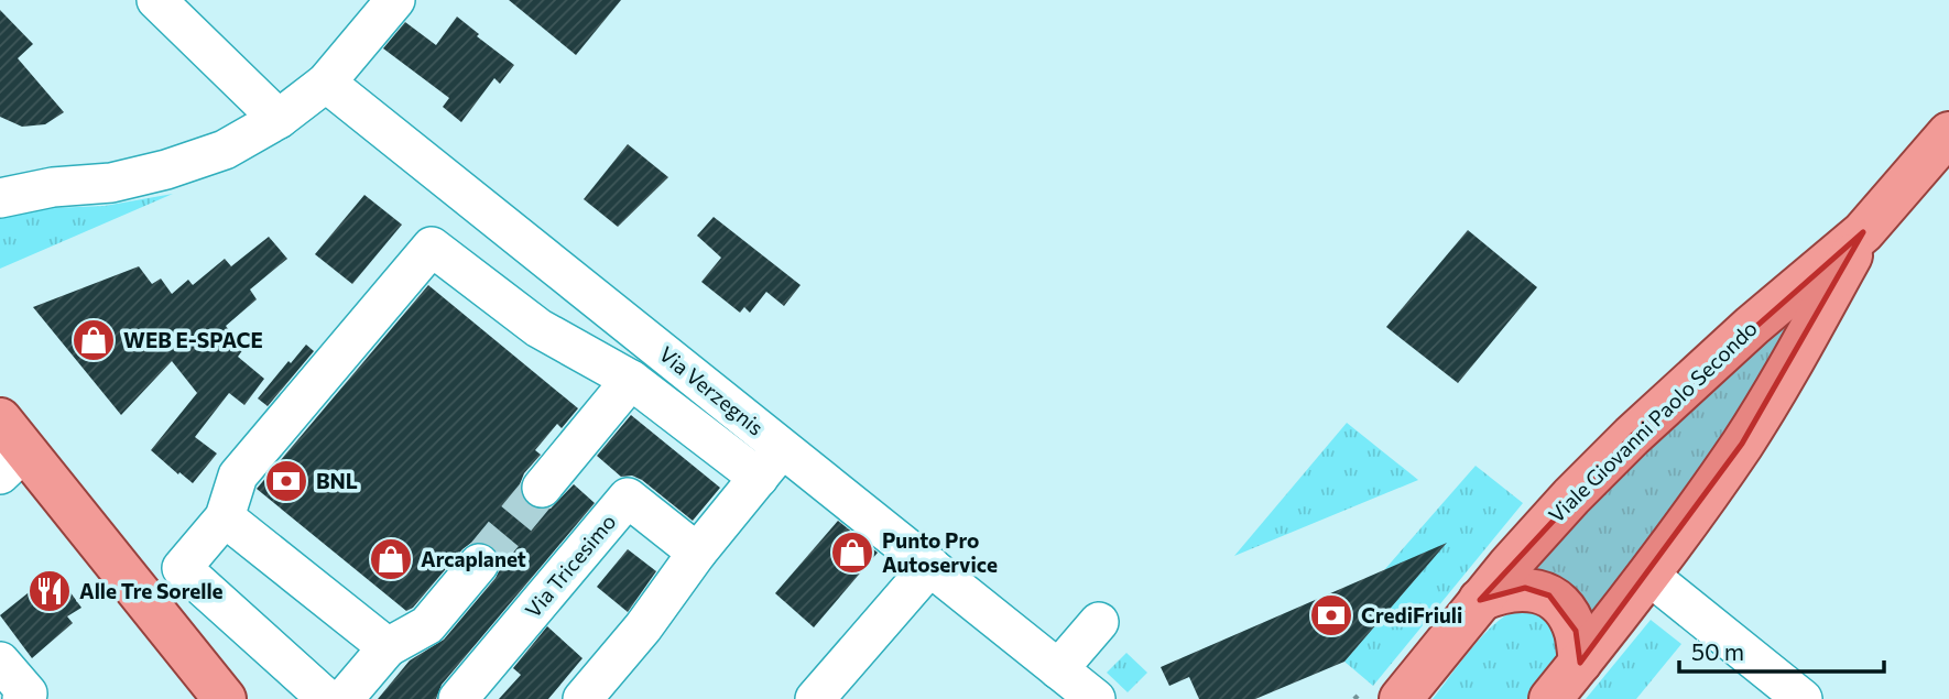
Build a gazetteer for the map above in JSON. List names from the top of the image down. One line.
{"streets":{"main road":["Viale Giovanni Paolo Secondo"],"street":["Via Verzegnis","Via Tricesimo"]},"places":{"shop":["WEB E-SPACE","Punto Pro Autoservice","Arcaplanet"],"bank":["BNL","CrediFriuli"],"restaurant":["Alle Tre Sorelle"]},"scale_bar":"50 m"}
